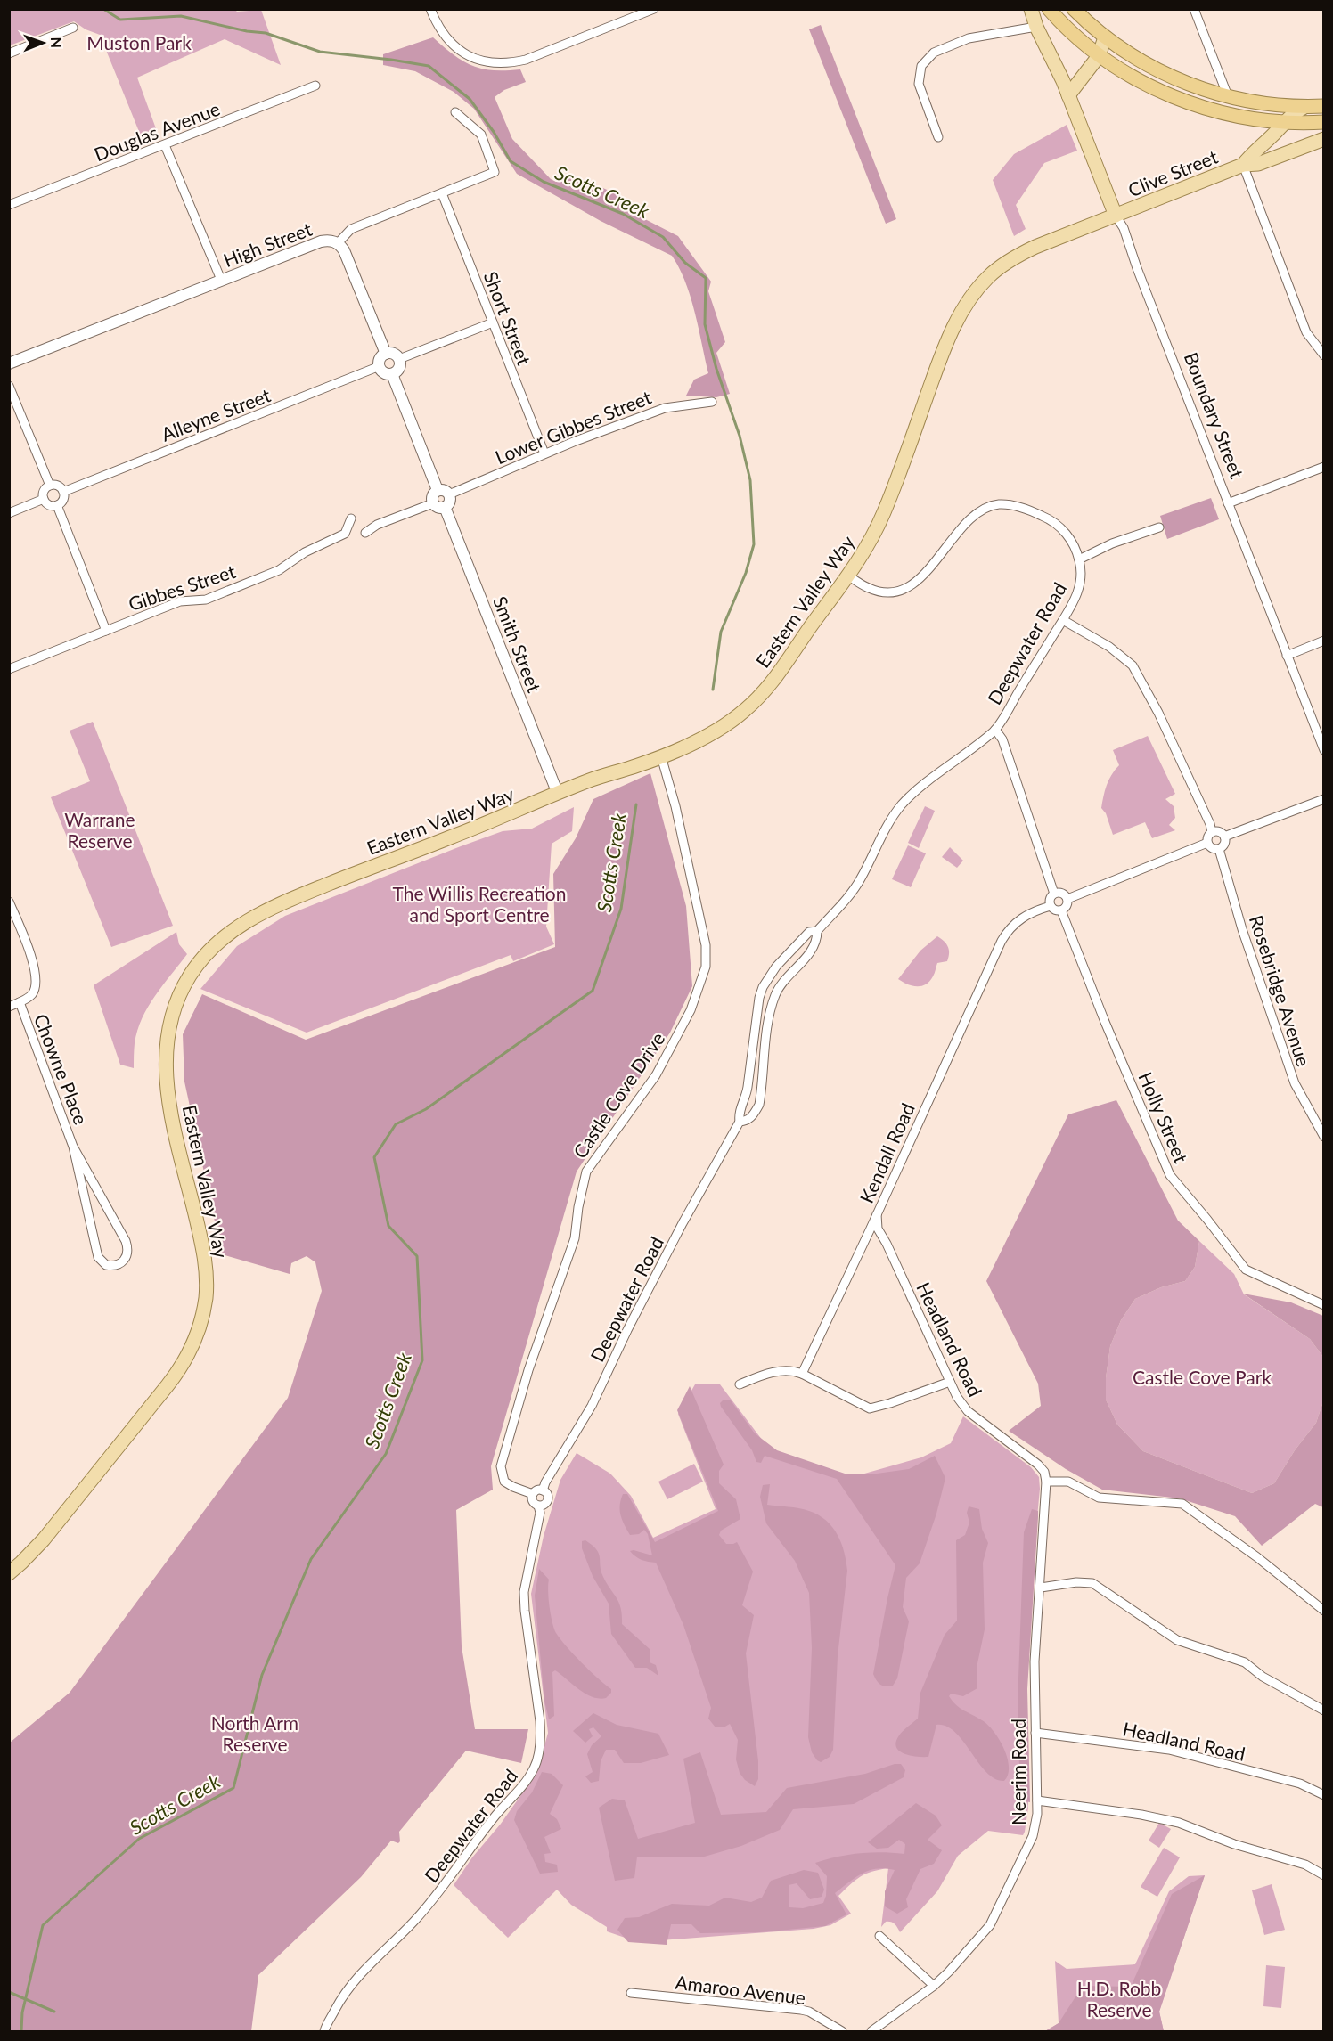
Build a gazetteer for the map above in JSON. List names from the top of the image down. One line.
{"streets":{"main road":["Clive Street","Boundary Street","Eastern Valley Way"],"street":["Douglas Avenue","High Street","Short Street","Alleyne Street","Lower Gibbes Street","Gibbes Street","Deepwater Road","Smith Street","Rosebridge Avenue","Chowne Place","Castle Cove Drive","Holly Street","Kendall Road","Headland Road","Neerim Road","Amaroo Avenue"]},"crossings":[["Clive Street","Boundary Street"],["Clive Street","Eastern Valley Way"],["High Street","Short Street"],["Short Street","Lower Gibbes Street"],["Boundary Street","Eastern Valley Way"],["Lower Gibbes Street","Smith Street"],["Eastern Valley Way","Deepwater Road"],["Eastern Valley Way","Smith Street"],["Eastern Valley Way","Castle Cove Drive"],["Deepwater Road","Castle Cove Drive"],["Holly Street","Kendall Road"],["Kendall Road","Headland Road"],["Headland Road","Neerim Road"]],"water":["Scotts Creek"],"parks":["Muston Park","Warrane Reserve","The Willis Recreation and Sport Centre","Castle Cove Park","North Arm Reserve","H.D. Robb Reserve"],"north":"right"}
